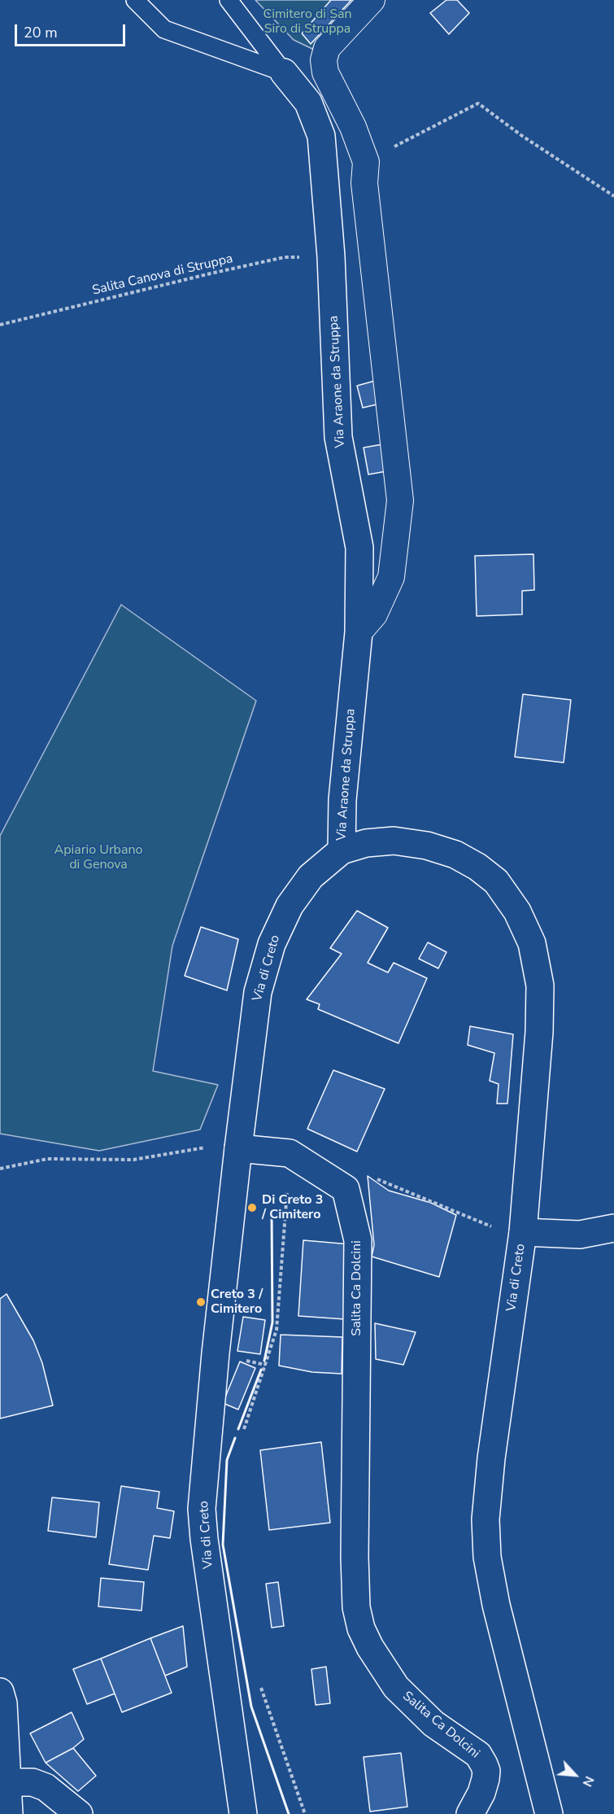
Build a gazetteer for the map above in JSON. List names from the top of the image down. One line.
{"streets":{"main road":["Via Araone da Struppa","Via di Creto","Salita Ca Dolcini"],"path":["Salita Canova di Struppa"]},"crossings":[["Salita Canova di Struppa","Via Araone da Struppa"],["Via Araone da Struppa","Via di Creto"]],"parks":["Cimitero di San Siro di Struppa","Apiario Urbano di Genova"],"places":["Di Creto 3 / Cimitero","Creto 3 / Cimitero"],"scale_bar":"20 m","north":"bottom right"}
